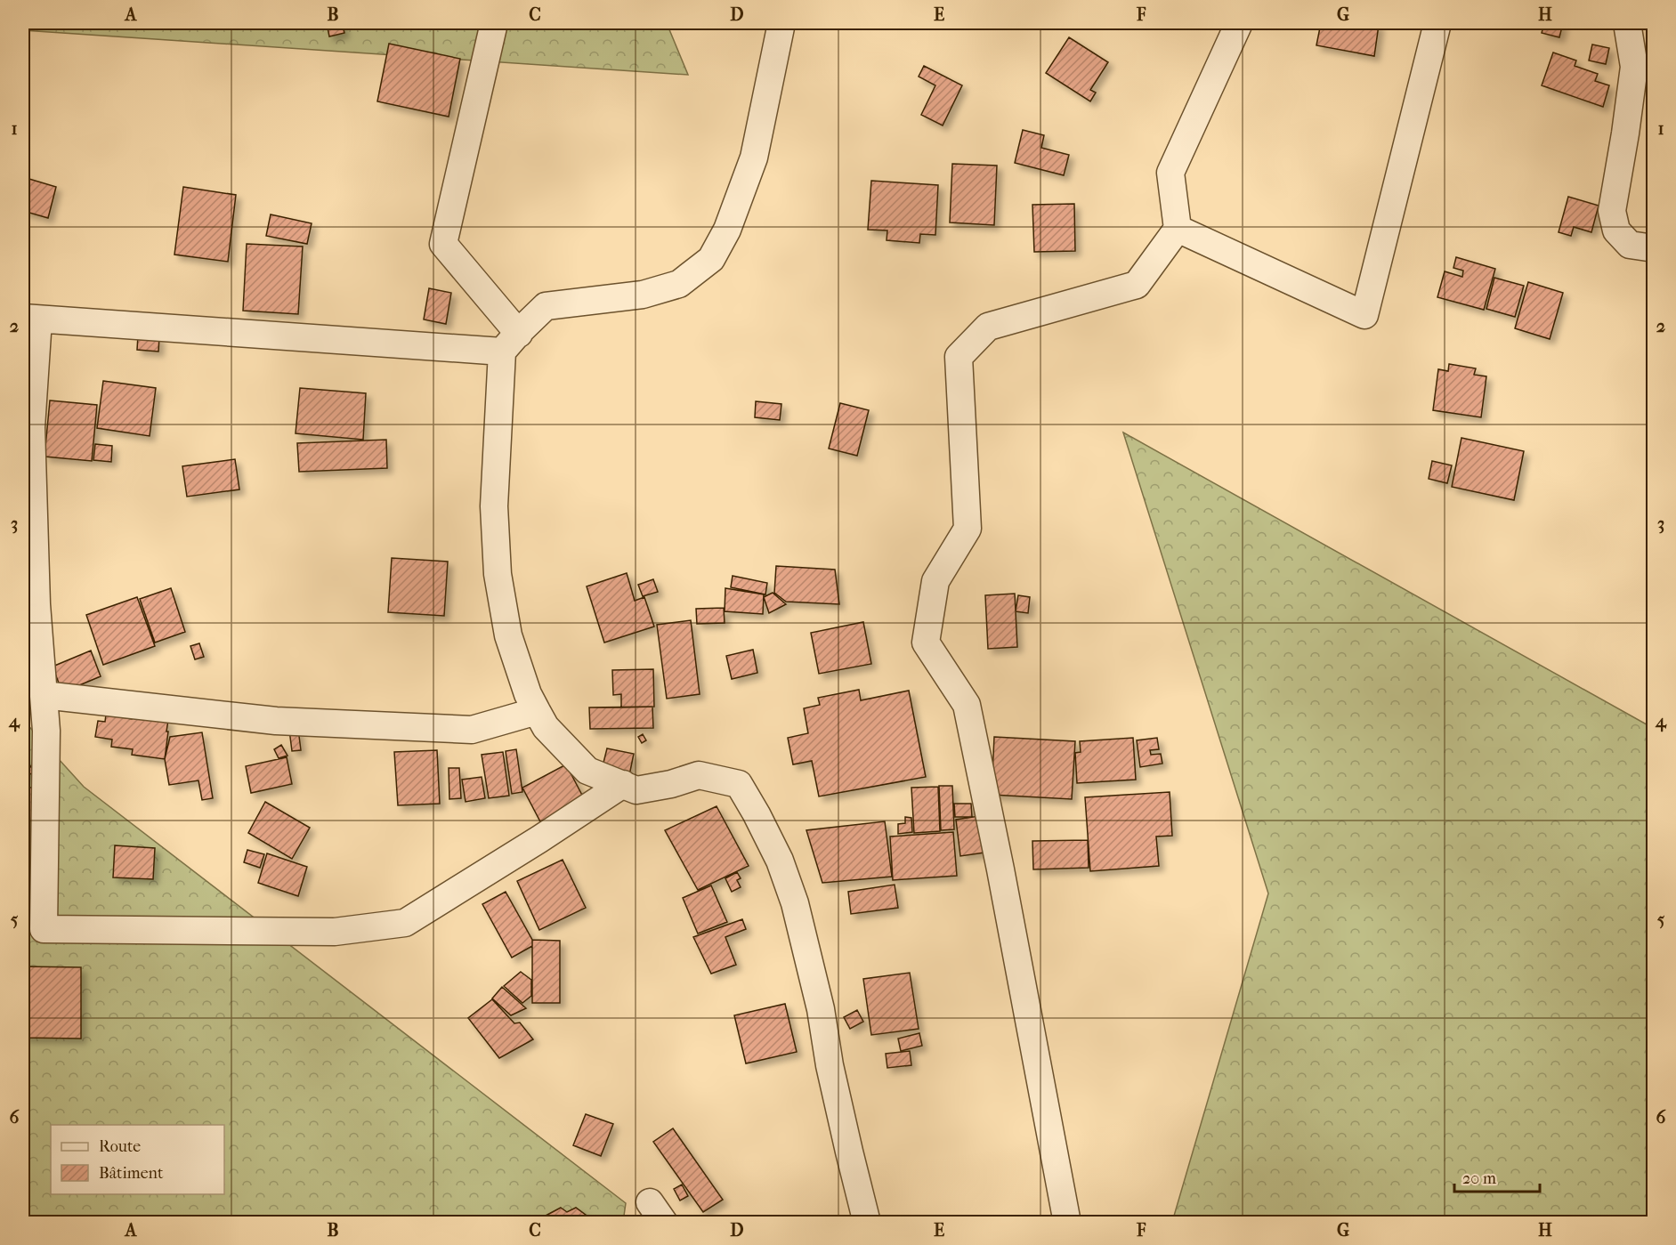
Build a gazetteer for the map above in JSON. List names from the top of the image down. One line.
{"legend":["Route","Bâtiment"],"scale_bar":"20 m","grid":{"columns":["A","B","C","D","E","F","G","H"],"rows":["1","2","3","4","5","6"]}}
